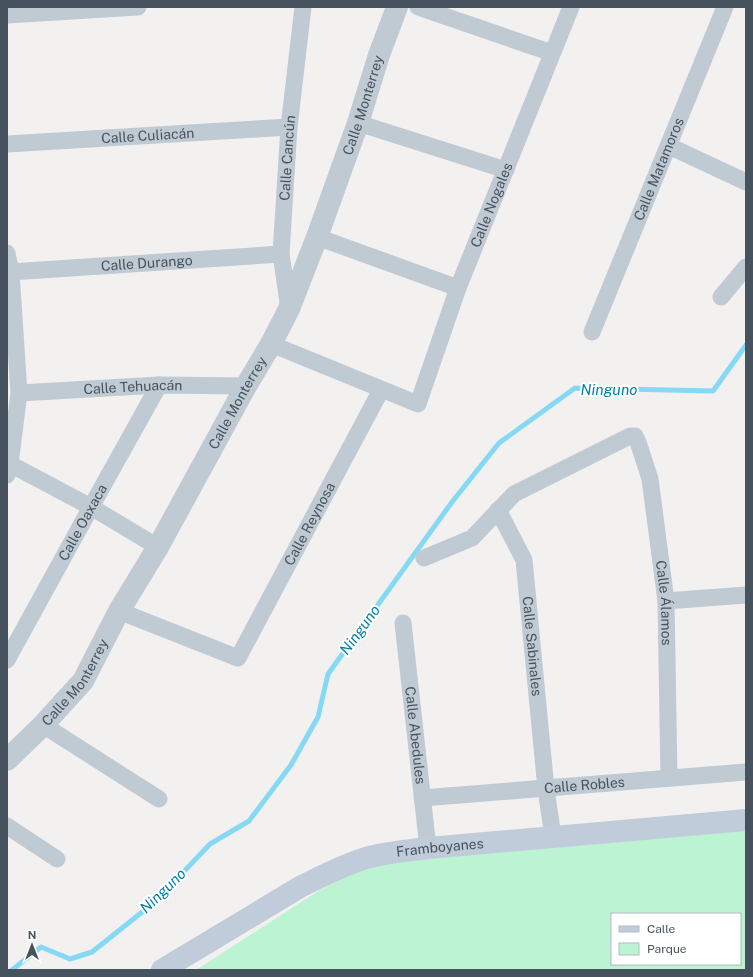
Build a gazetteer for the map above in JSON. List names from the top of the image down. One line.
{"streets":{"main road":["Framboyanes"],"street":["Calle Monterrey","Calle Culiacán","Calle Cancún","Calle Matamoros","Calle Nogales","Calle Durango","Calle Tehuacán","Calle Oaxaca","Calle Reynosa","Calle Álamos","Calle Sabinales","Calle Abedules","Calle Robles"]},"crossings":[["Calle Monterrey","Calle Cancún"],["Calle Monterrey","Calle Tehuacán"],["Calle Monterrey","Calle Reynosa"],["Calle Culiacán","Calle Cancún"],["Calle Cancún","Calle Durango"],["Calle Nogales","Calle Reynosa"],["Calle Tehuacán","Calle Oaxaca"],["Calle Álamos","Calle Sabinales"],["Calle Álamos","Calle Robles"],["Calle Sabinales","Calle Robles"],["Calle Sabinales","Framboyanes"],["Calle Abedules","Calle Robles"],["Calle Abedules","Framboyanes"]],"water":["Ninguno"],"legend":["Calle","Parque"],"north":"top"}
